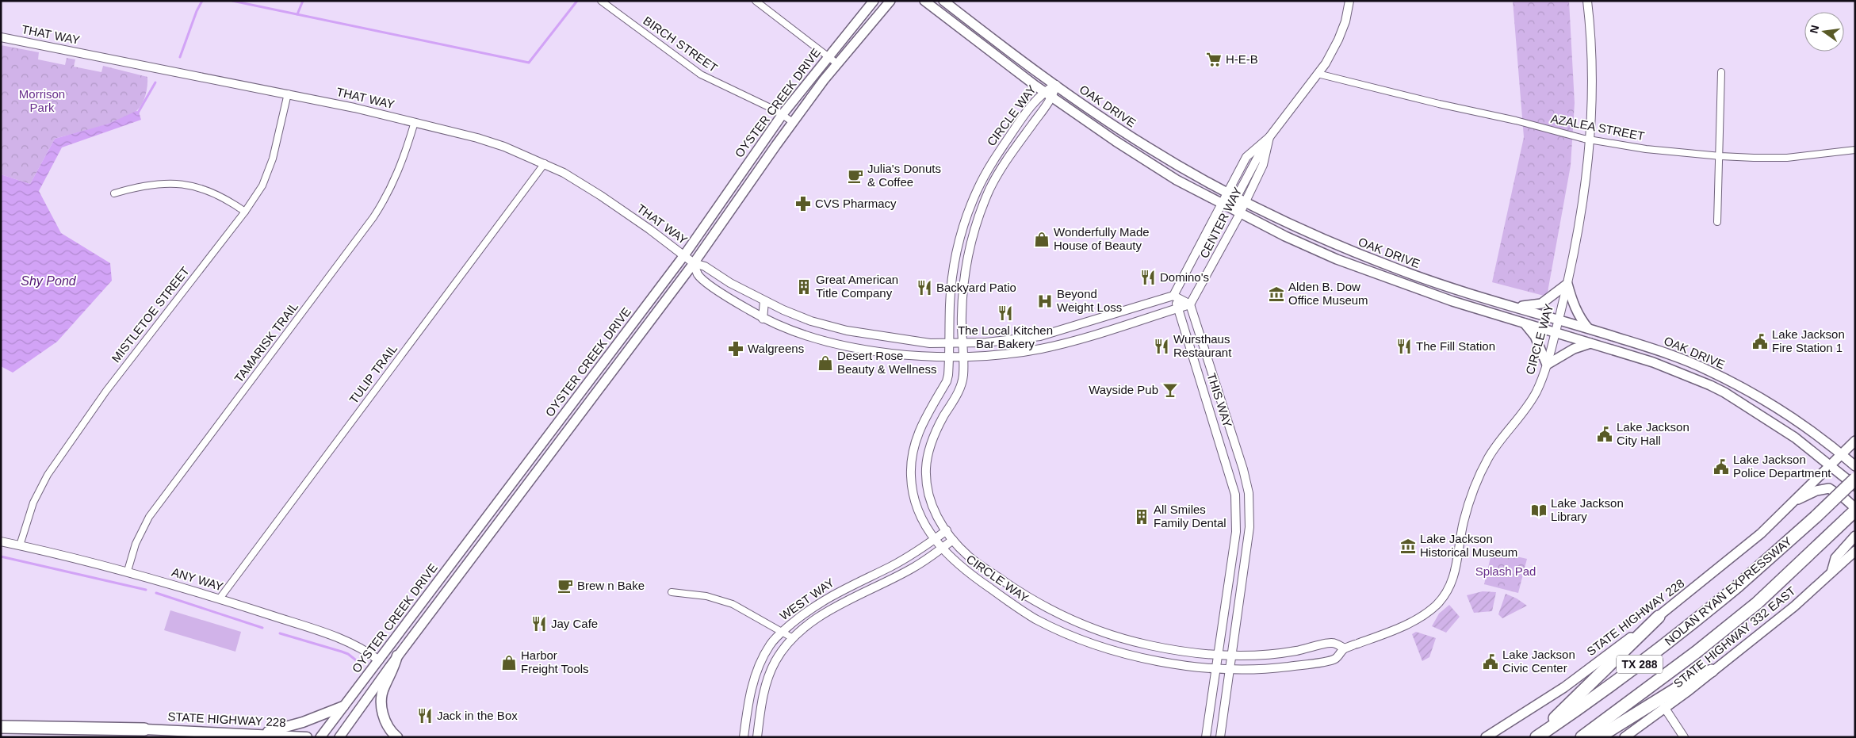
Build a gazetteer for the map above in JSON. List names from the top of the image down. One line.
{"streets":{"highway":["NOLAN RYAN EXPRESSWAY","TX 288"],"main road":["OYSTER CREEK DRIVE","OAK DRIVE","STATE HIGHWAY 228","STATE HIGHWAY 332 EAST"],"street":["THAT WAY","BIRCH STREET","CIRCLE WAY","AZALEA STREET","CENTER WAY","MISTLETOE STREET","TAMARISK TRAIL","TULIP TRAIL","THIS WAY","ANY WAY","WEST WAY"]},"crossings":[["THAT WAY","OYSTER CREEK DRIVE"],["THAT WAY","CIRCLE WAY"],["THAT WAY","CENTER WAY"],["THAT WAY","MISTLETOE STREET"],["THAT WAY","TAMARISK TRAIL"],["THAT WAY","TULIP TRAIL"],["THAT WAY","THIS WAY"],["BIRCH STREET","OYSTER CREEK DRIVE"],["OYSTER CREEK DRIVE","ANY WAY"],["OAK DRIVE","CIRCLE WAY"],["OAK DRIVE","CENTER WAY"],["CIRCLE WAY","AZALEA STREET"],["CIRCLE WAY","THIS WAY"],["CIRCLE WAY","WEST WAY"],["AZALEA STREET","CENTER WAY"],["CENTER WAY","THIS WAY"],["MISTLETOE STREET","ANY WAY"],["TAMARISK TRAIL","ANY WAY"],["TULIP TRAIL","ANY WAY"]],"water":["Shy Pond"],"parks":["Morrison Park","Splash Pad"],"places":{"supermarket":["H-E-B"],"cafe":["Julia's Donuts & Coffee","Brew n Bake"],"pharmacy":["CVS Pharmacy","Walgreens"],"shop":["Wonderfully Made House of Beauty","Desert Rose Beauty & Wellness","Harbor Freight Tools"],"restaurant":["Domino's","Backyard Patio","The Local Kitchen Bar Bakery","Wursthaus Restaurant","The Fill Station","Jay Cafe","Jack in the Box"],"building":["Great American Title Company","All Smiles Family Dental"],"museum":["Alden B. Dow Office Museum","Lake Jackson Historical Museum"],"hospital":["Beyond Weight Loss"],"public building":["Lake Jackson Fire Station 1","Lake Jackson City Hall","Lake Jackson Police Department","Lake Jackson Civic Center"],"bar":["Wayside Pub"],"library":["Lake Jackson Library"]},"north":"left"}
